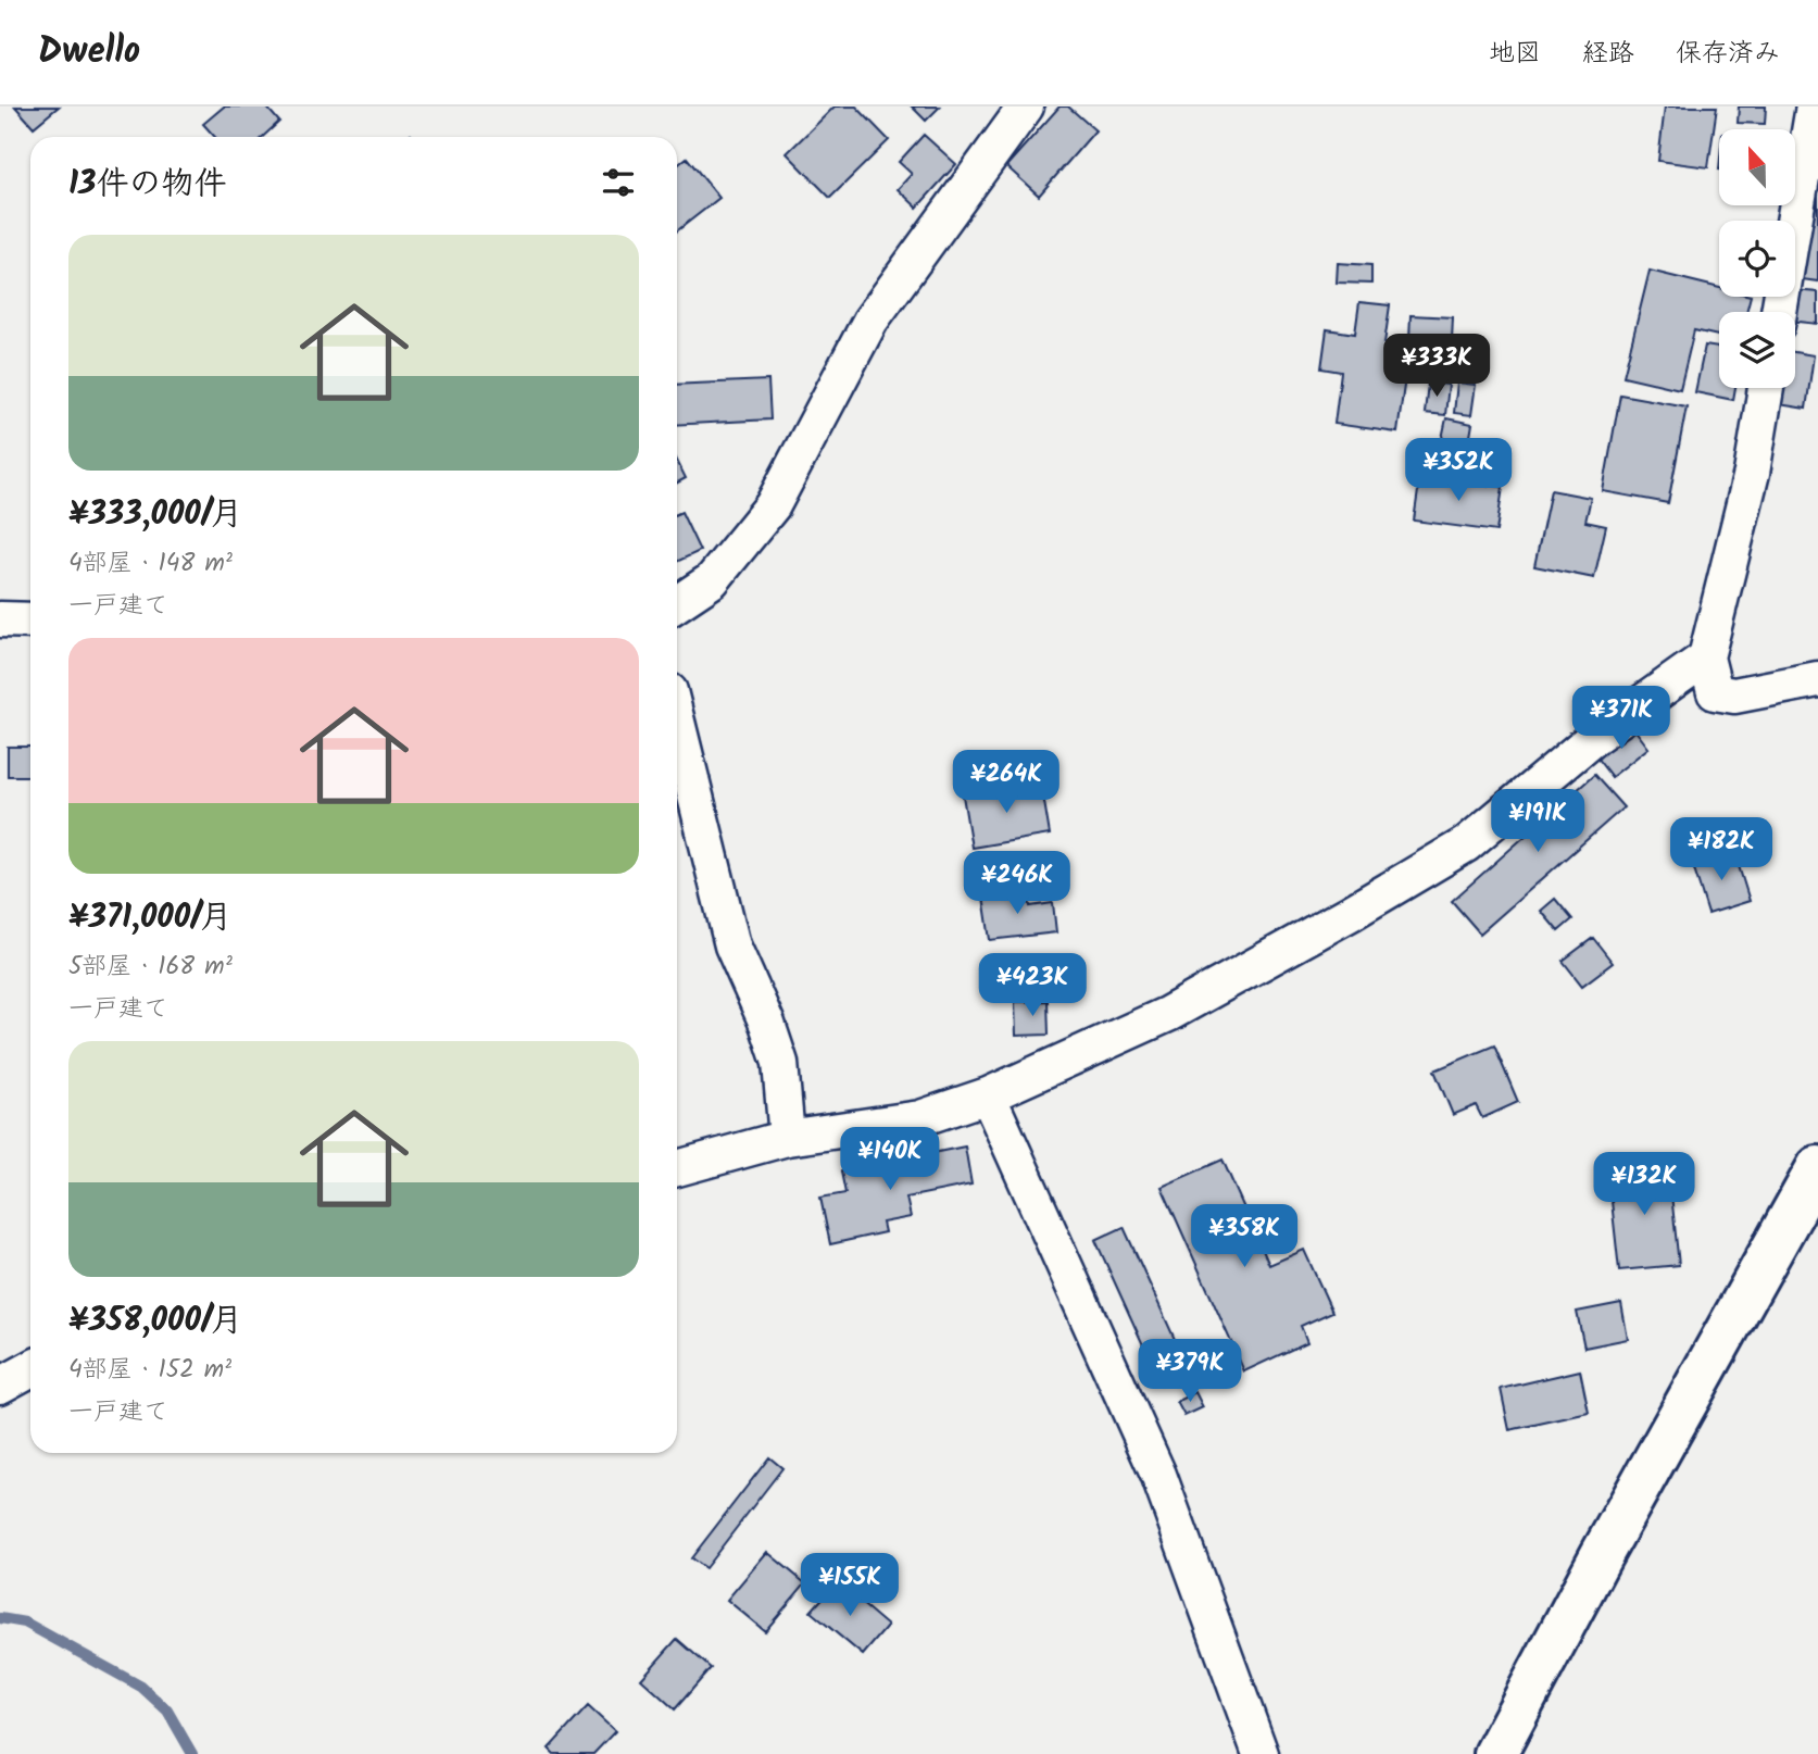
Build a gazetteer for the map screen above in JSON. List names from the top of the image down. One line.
{"north":"top","page":{"header":"Dwello","nav":["地図","経路","保存済み"],"heading":"13件の物件","list":[{"name":"¥333,000/月","note":"4部屋 · 148 m² · 一戸建て"},{"name":"¥371,000/月","note":"5部屋 · 168 m² · 一戸建て"},{"name":"¥358,000/月","note":"4部屋 · 152 m² · 一戸建て"}],"price":["¥333K","¥352K","¥371K","¥264K","¥191K","¥182K","¥246K","¥423K","¥140K","¥132K","¥358K","¥379K","¥155K"]}}
